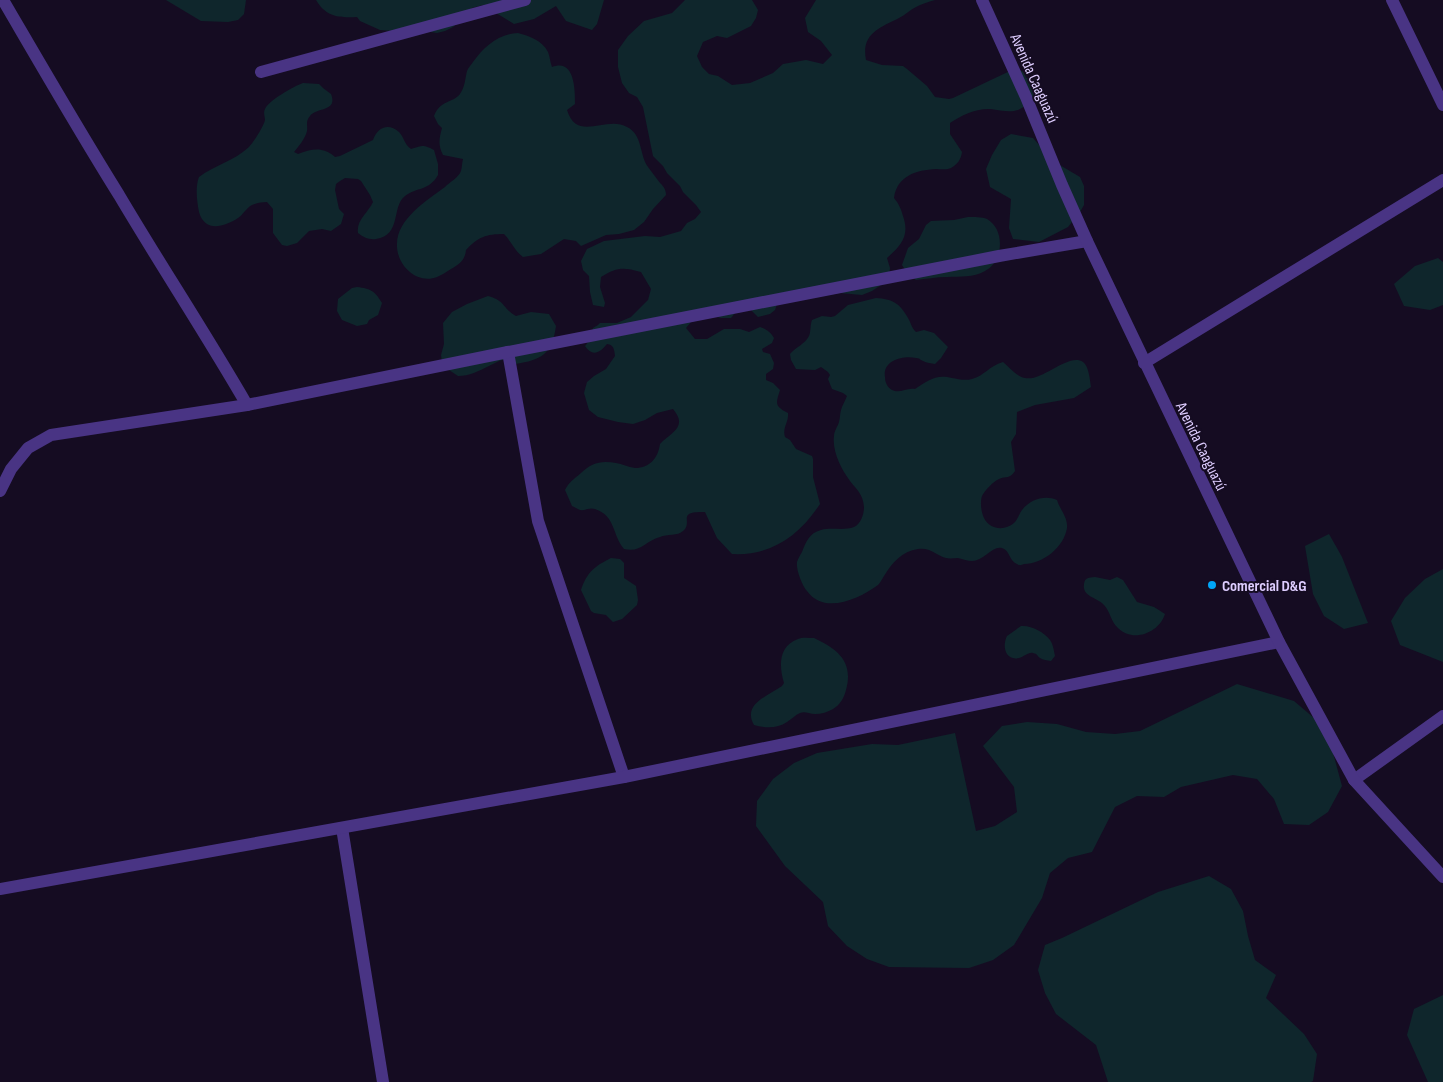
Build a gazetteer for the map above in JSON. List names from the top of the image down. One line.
{"streets":{"street":["Avenida Caaguazú"]},"places":["Comercial D&G"]}
